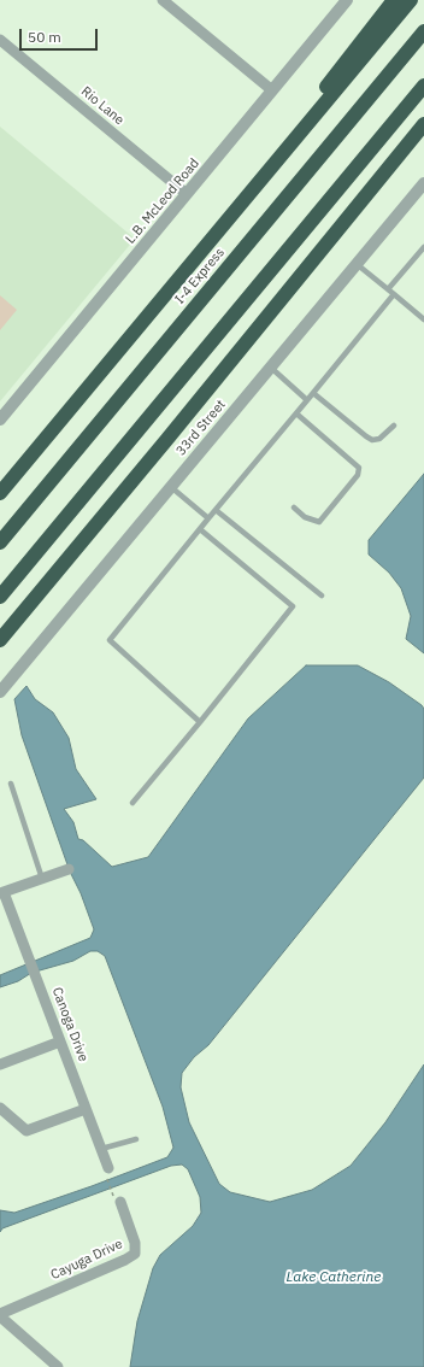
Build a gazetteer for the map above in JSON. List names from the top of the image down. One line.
{"streets":{"highway":["I-4 Express"],"street":["Rio Lane","L.B. McLeod Road","33rd Street","Canoga Drive","Cayuga Drive"]},"crossings":[["Rio Lane","L.B. McLeod Road"]],"water":["Lake Catherine"],"scale_bar":"50 m"}
